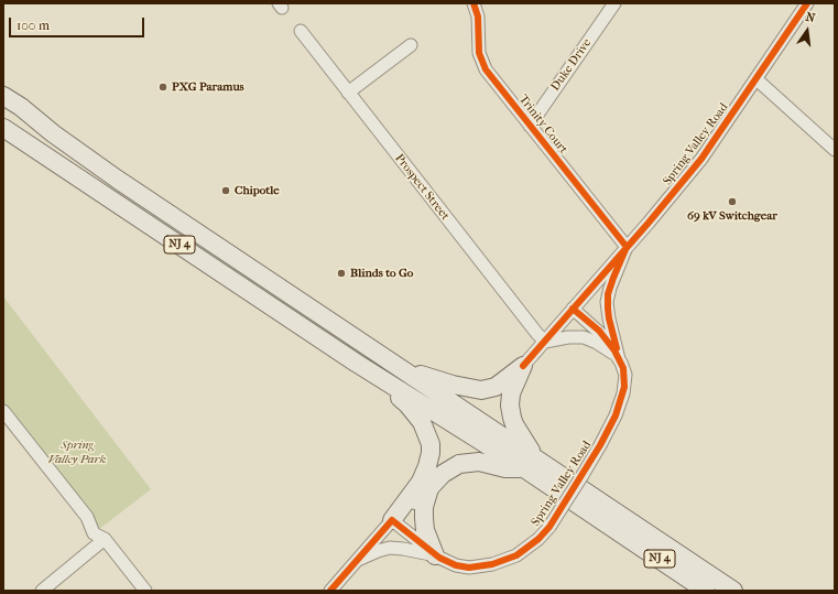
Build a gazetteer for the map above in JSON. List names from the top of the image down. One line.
{"streets":{"highway":["NJ 4"],"street":["Duke Drive","Trinity Court","Spring Valley Road","Prospect Street"]},"crossings":[["Duke Drive","Trinity Court"],["Trinity Court","Spring Valley Road"],["Spring Valley Road","Prospect Street"]],"parks":["Spring Valley Park"],"places":["PXG Paramus","Chipotle","69 kV Switchgear","Blinds to Go"],"scale_bar":"100 m","north":"top"}
